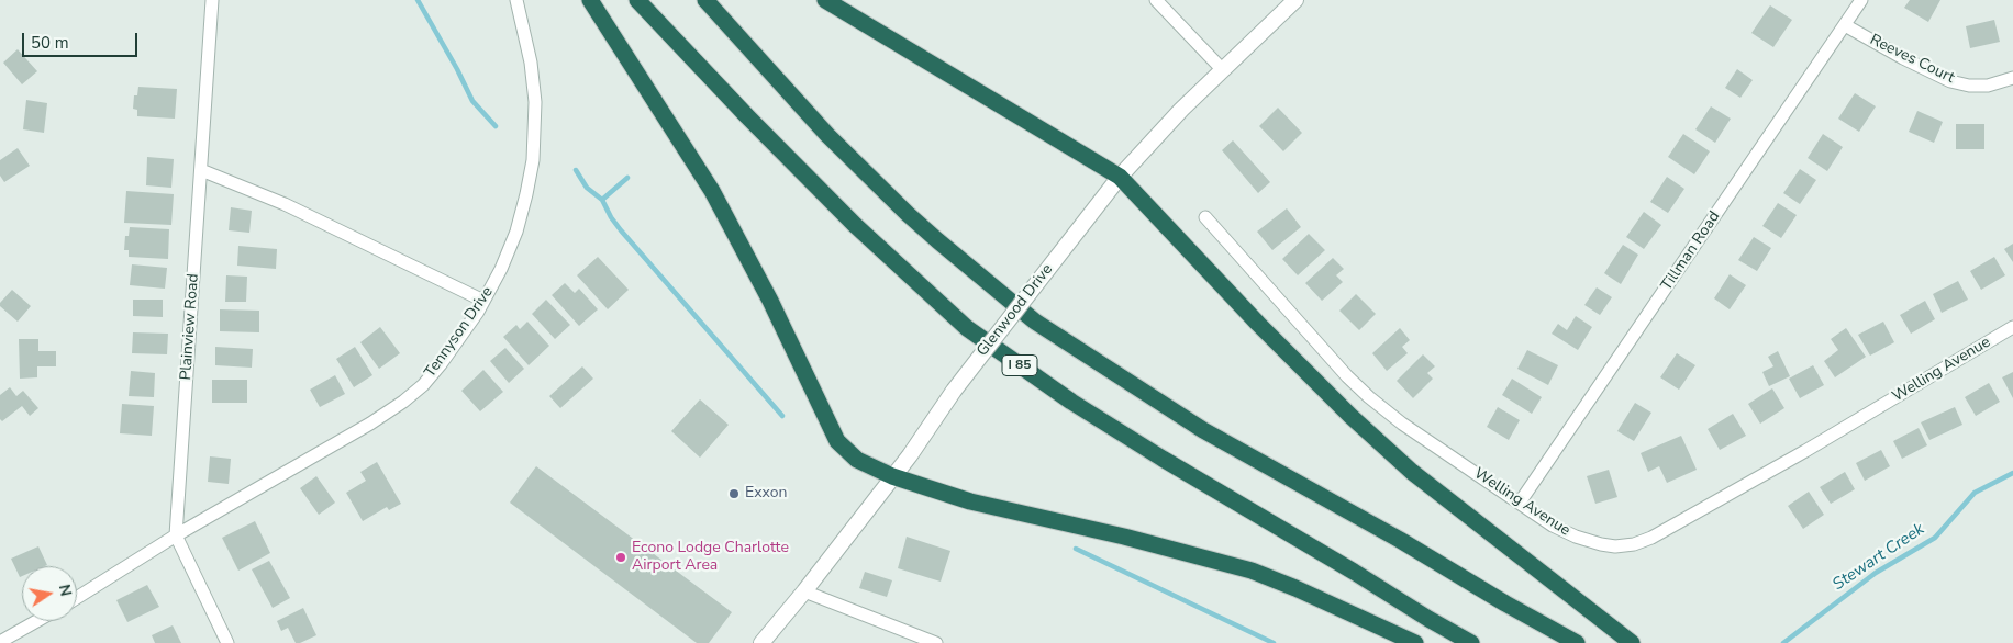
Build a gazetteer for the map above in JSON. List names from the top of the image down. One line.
{"streets":{"highway":["I 85"],"street":["Reeves Court","Tillman Road","Glenwood Drive","Plainview Road","Tennyson Drive","Welling Avenue"]},"crossings":[["Reeves Court","Tillman Road"],["Tillman Road","Welling Avenue"],["Plainview Road","Tennyson Drive"]],"water":["Stewart Creek"],"places":["Exxon","Econo Lodge Charlotte Airport Area"],"scale_bar":"50 m","north":"right"}
